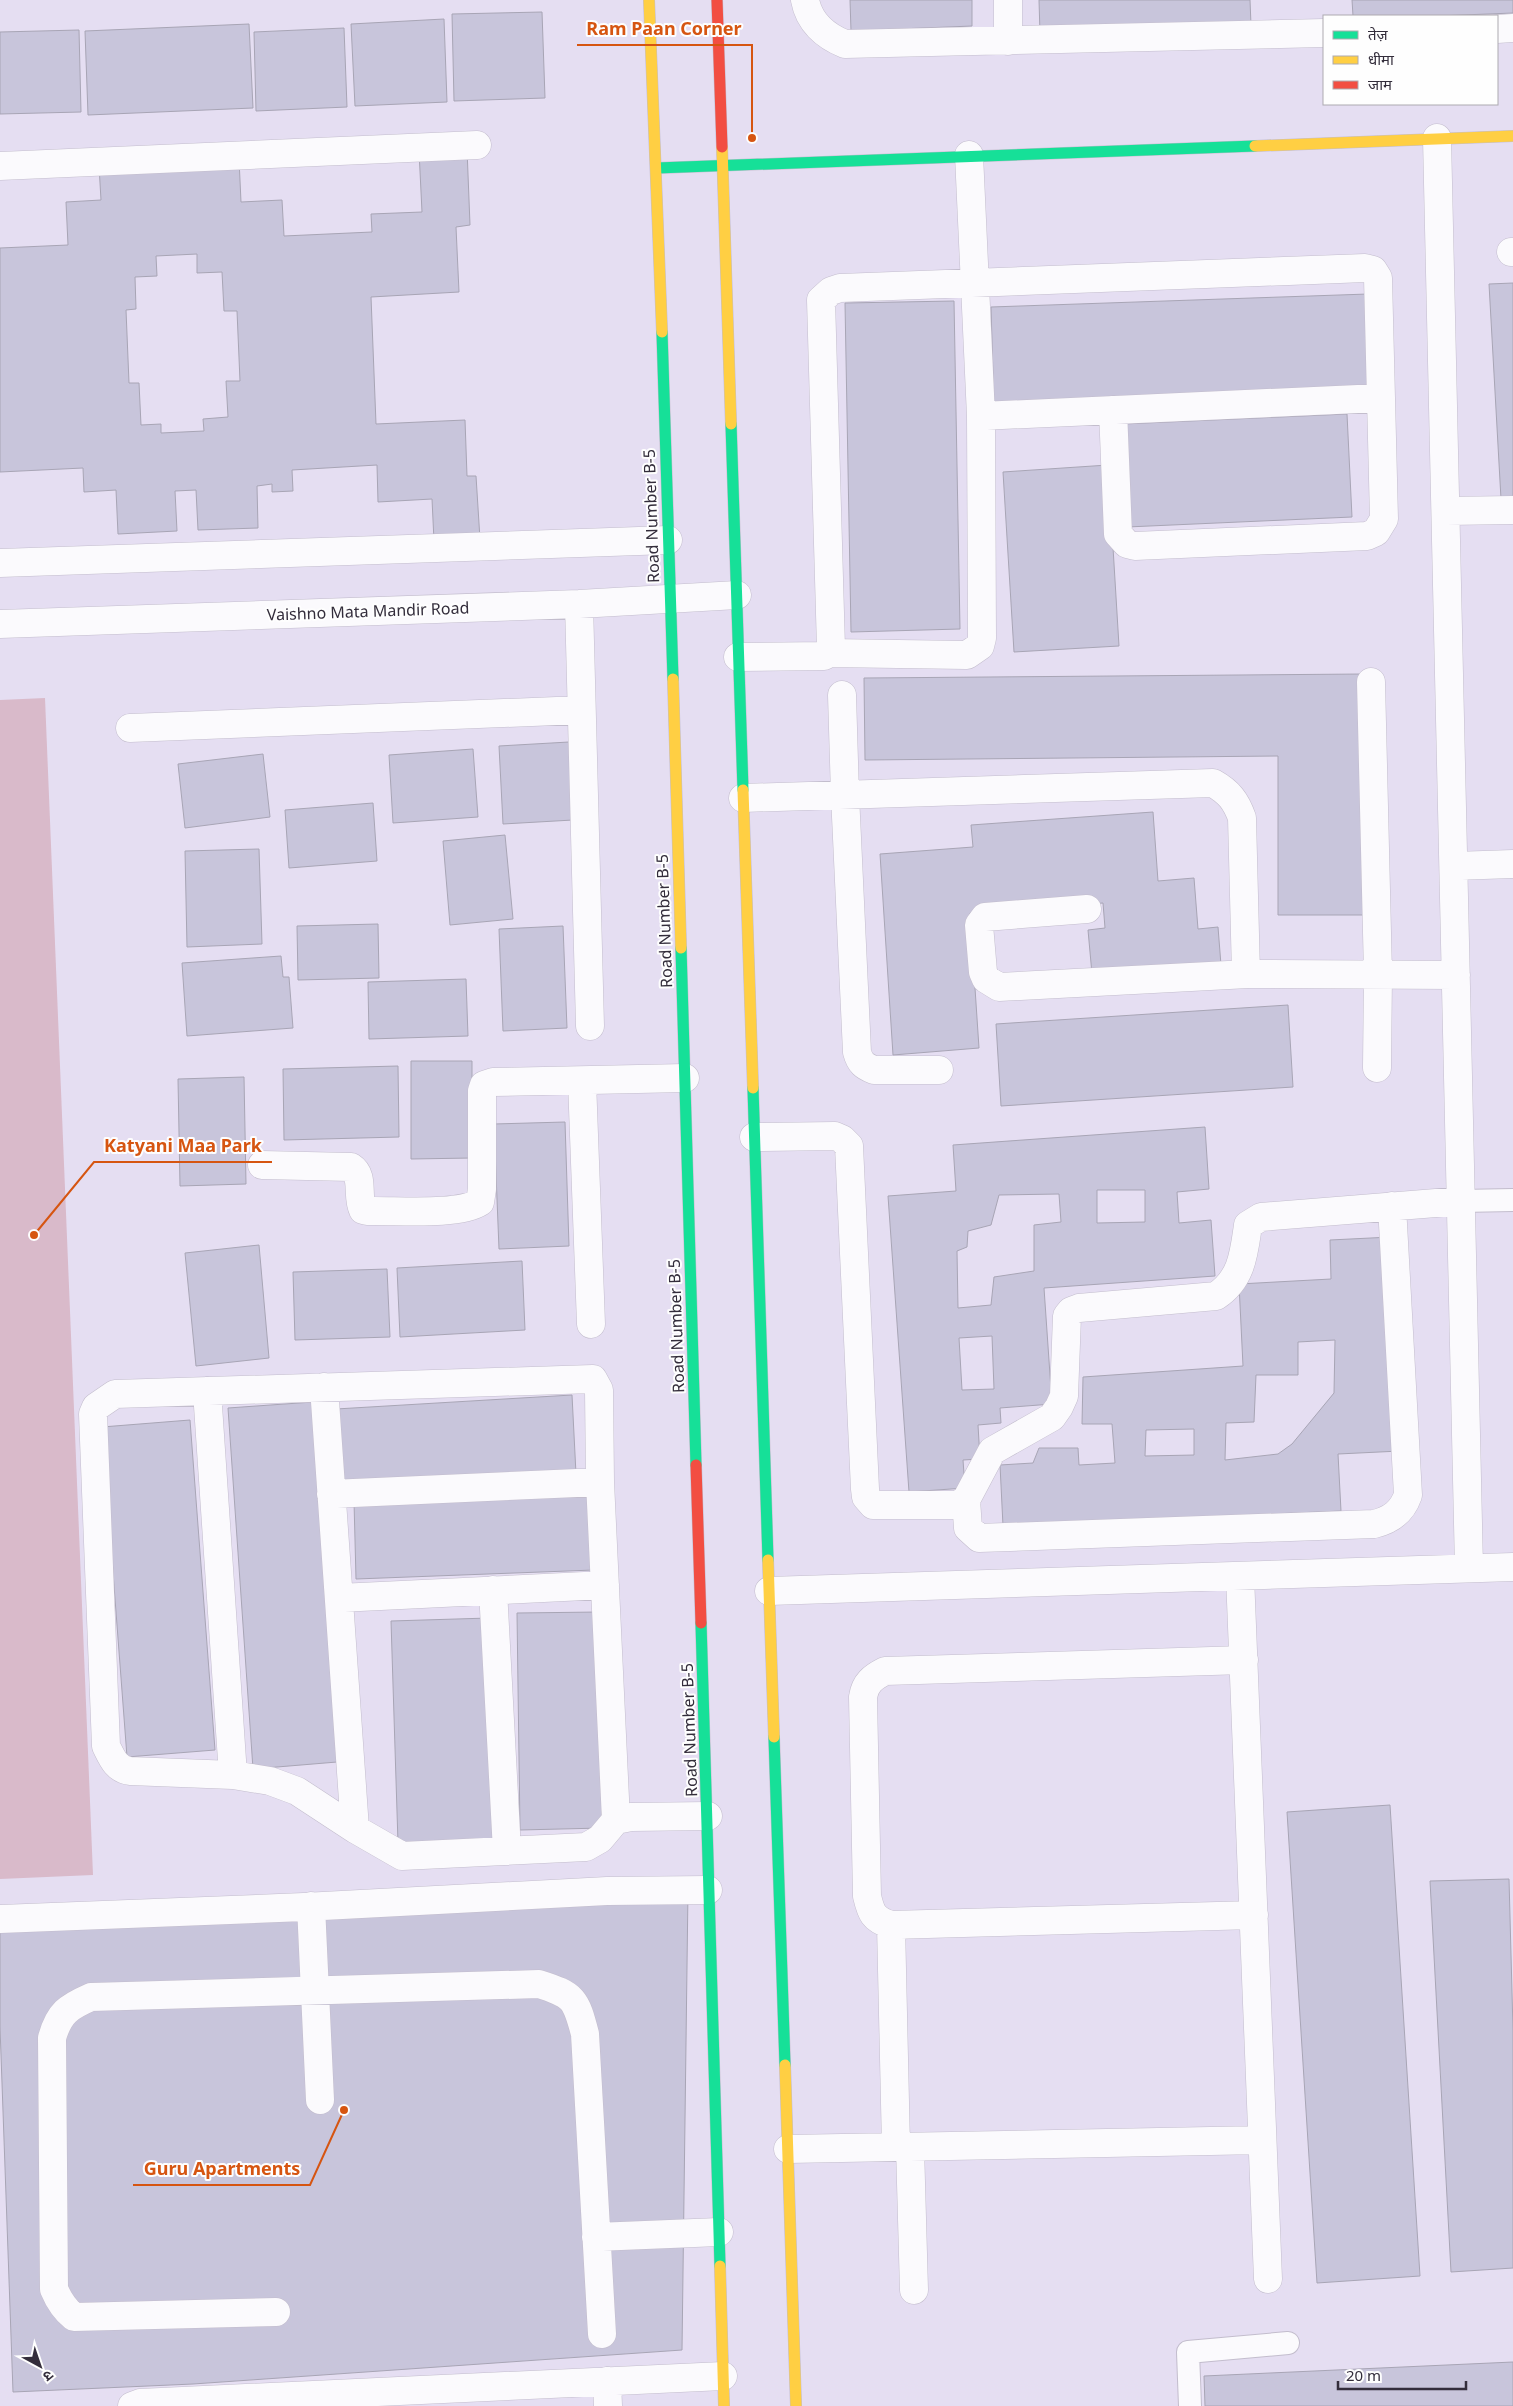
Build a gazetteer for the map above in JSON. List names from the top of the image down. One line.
{"streets":{"street":["Road Number B-5","Vaishno Mata Mandir Road"]},"crossings":[["Road Number B-5","Vaishno Mata Mandir Road"]],"places":["Ram Paan Corner","Katyani Maa Park","Guru Apartments"],"legend":["तेज़","धीमा","जाम"],"scale_bar":"20 m","north":"bottom right"}
